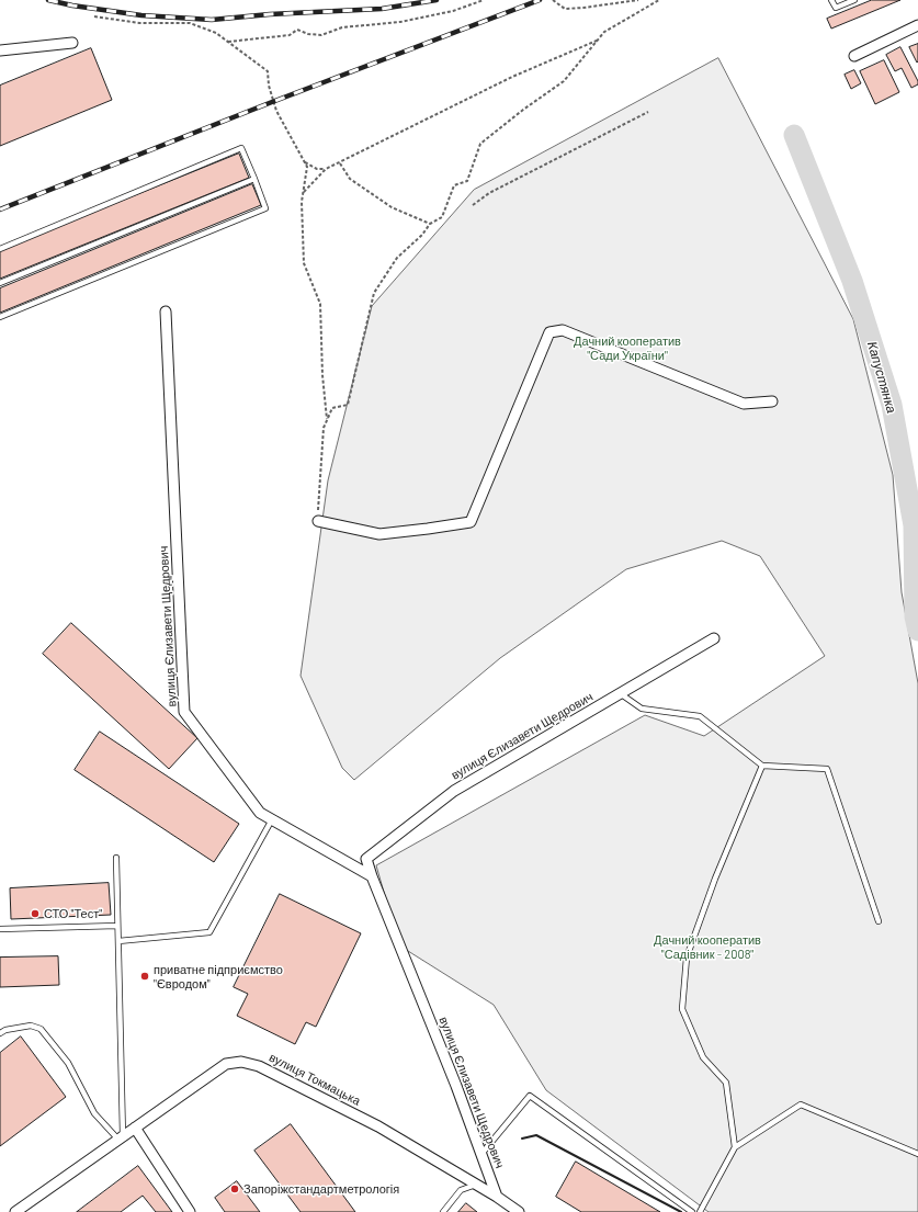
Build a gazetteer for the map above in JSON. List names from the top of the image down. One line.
{"streets":{"street":["вулиця Єлизавети Щедрович","вулиця Токмацька"]},"crossings":[["вулиця Єлизавети Щедрович","вулиця Токмацька"]],"water":["Капустянка"],"parks":["Дачний кооператив \"Сади України\"","Дачний кооператив \"Садівник - 2008\""],"places":["СТО \"Тест\"","приватне підприємство \"Євродом\"","Запоріжстандартметрологія"]}
